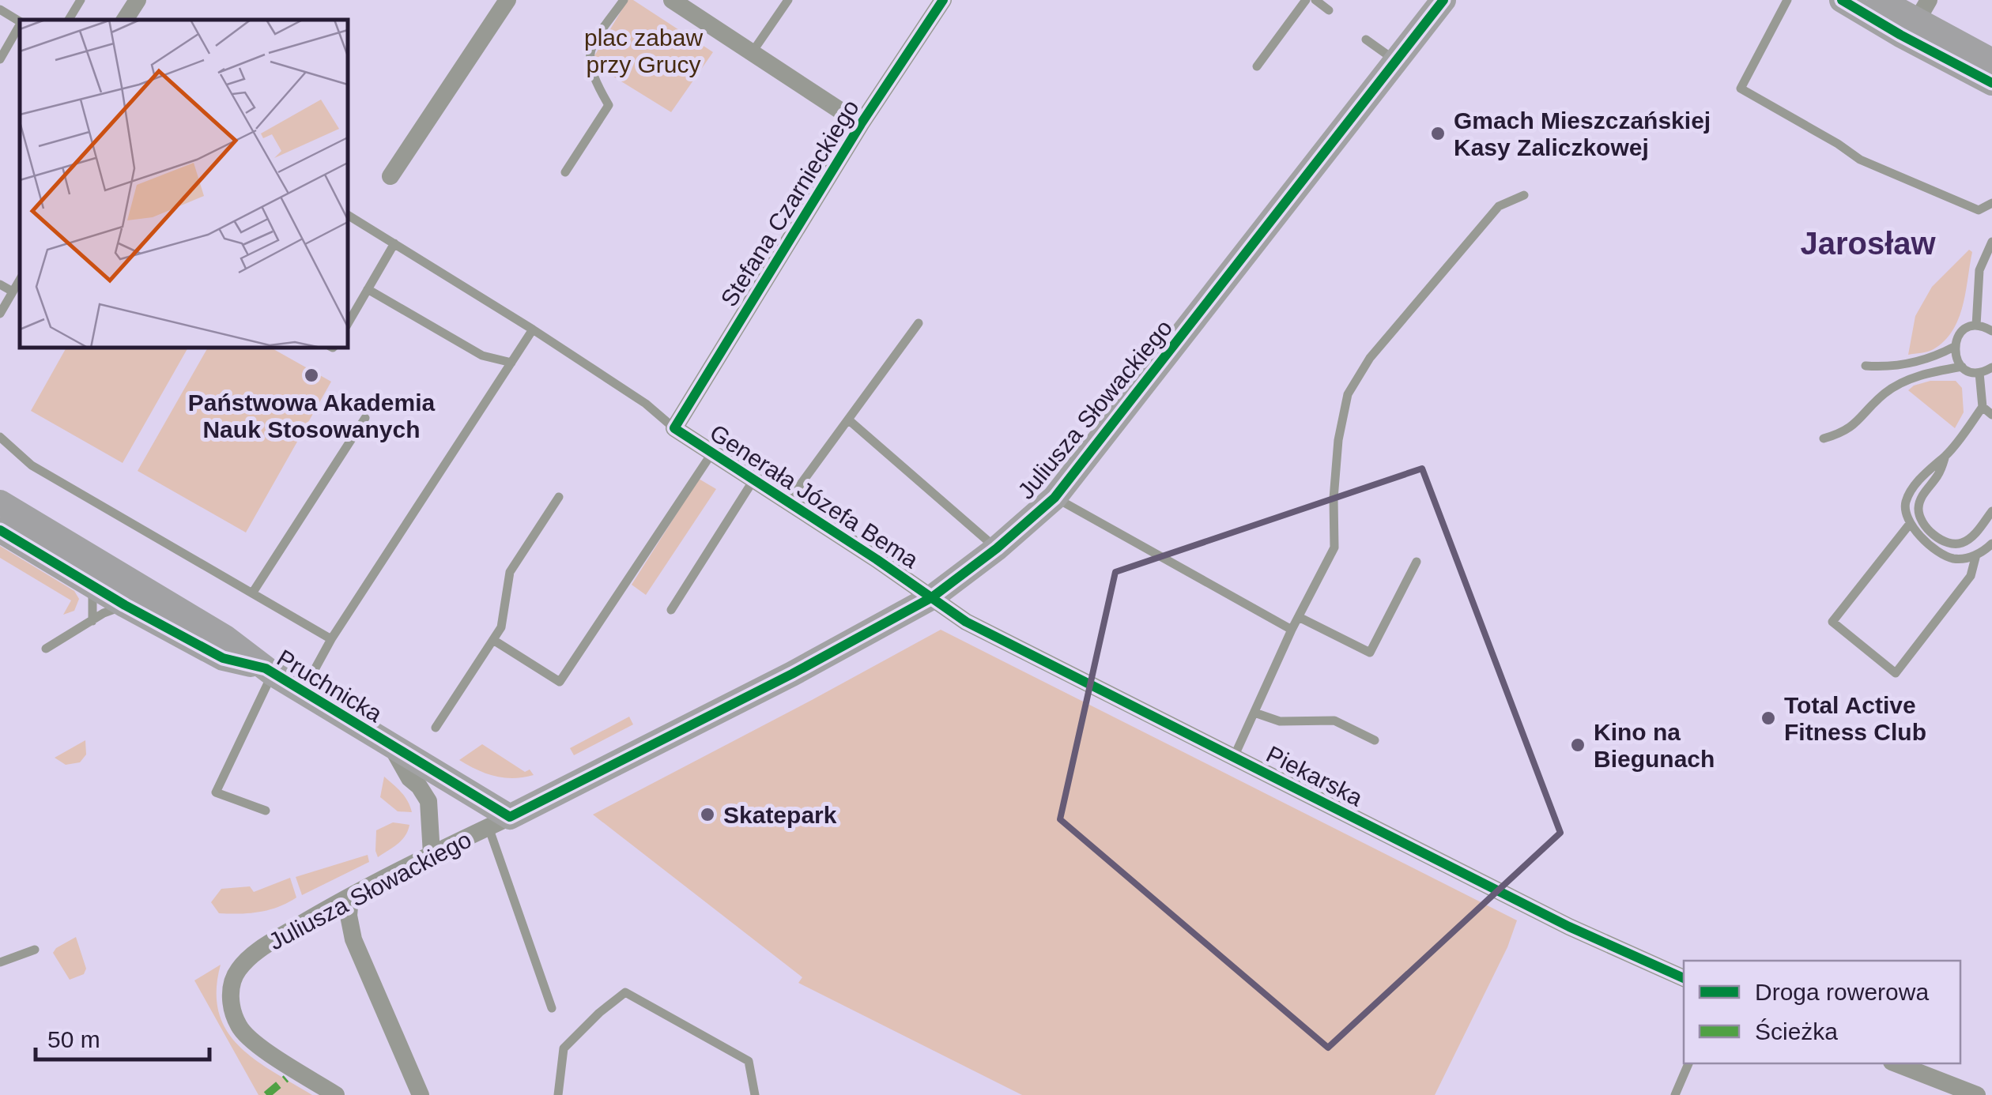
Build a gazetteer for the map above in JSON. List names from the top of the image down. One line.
{"streets":{"main road":["Juliusza Słowackiego","Pruchnicka"],"street":["Stefana Czarnieckiego","Generała Józefa Bema","Piekarska"]},"crossings":[["Stefana Czarnieckiego","Generała Józefa Bema"],["Juliusza Słowackiego","Generała Józefa Bema"],["Juliusza Słowackiego","Pruchnicka"],["Juliusza Słowackiego","Piekarska"],["Generała Józefa Bema","Piekarska"]],"districts":["Jarosław"],"parks":["plac zabaw przy Grucy"],"places":["Gmach Mieszczańskiej Kasy Zaliczkowej","Państwowa Akademia Nauk Stosowanych","Total Active Fitness Club","Kino na Biegunach","Skatepark"],"legend":["Droga rowerowa","Ścieżka"],"scale_bar":"50 m"}
